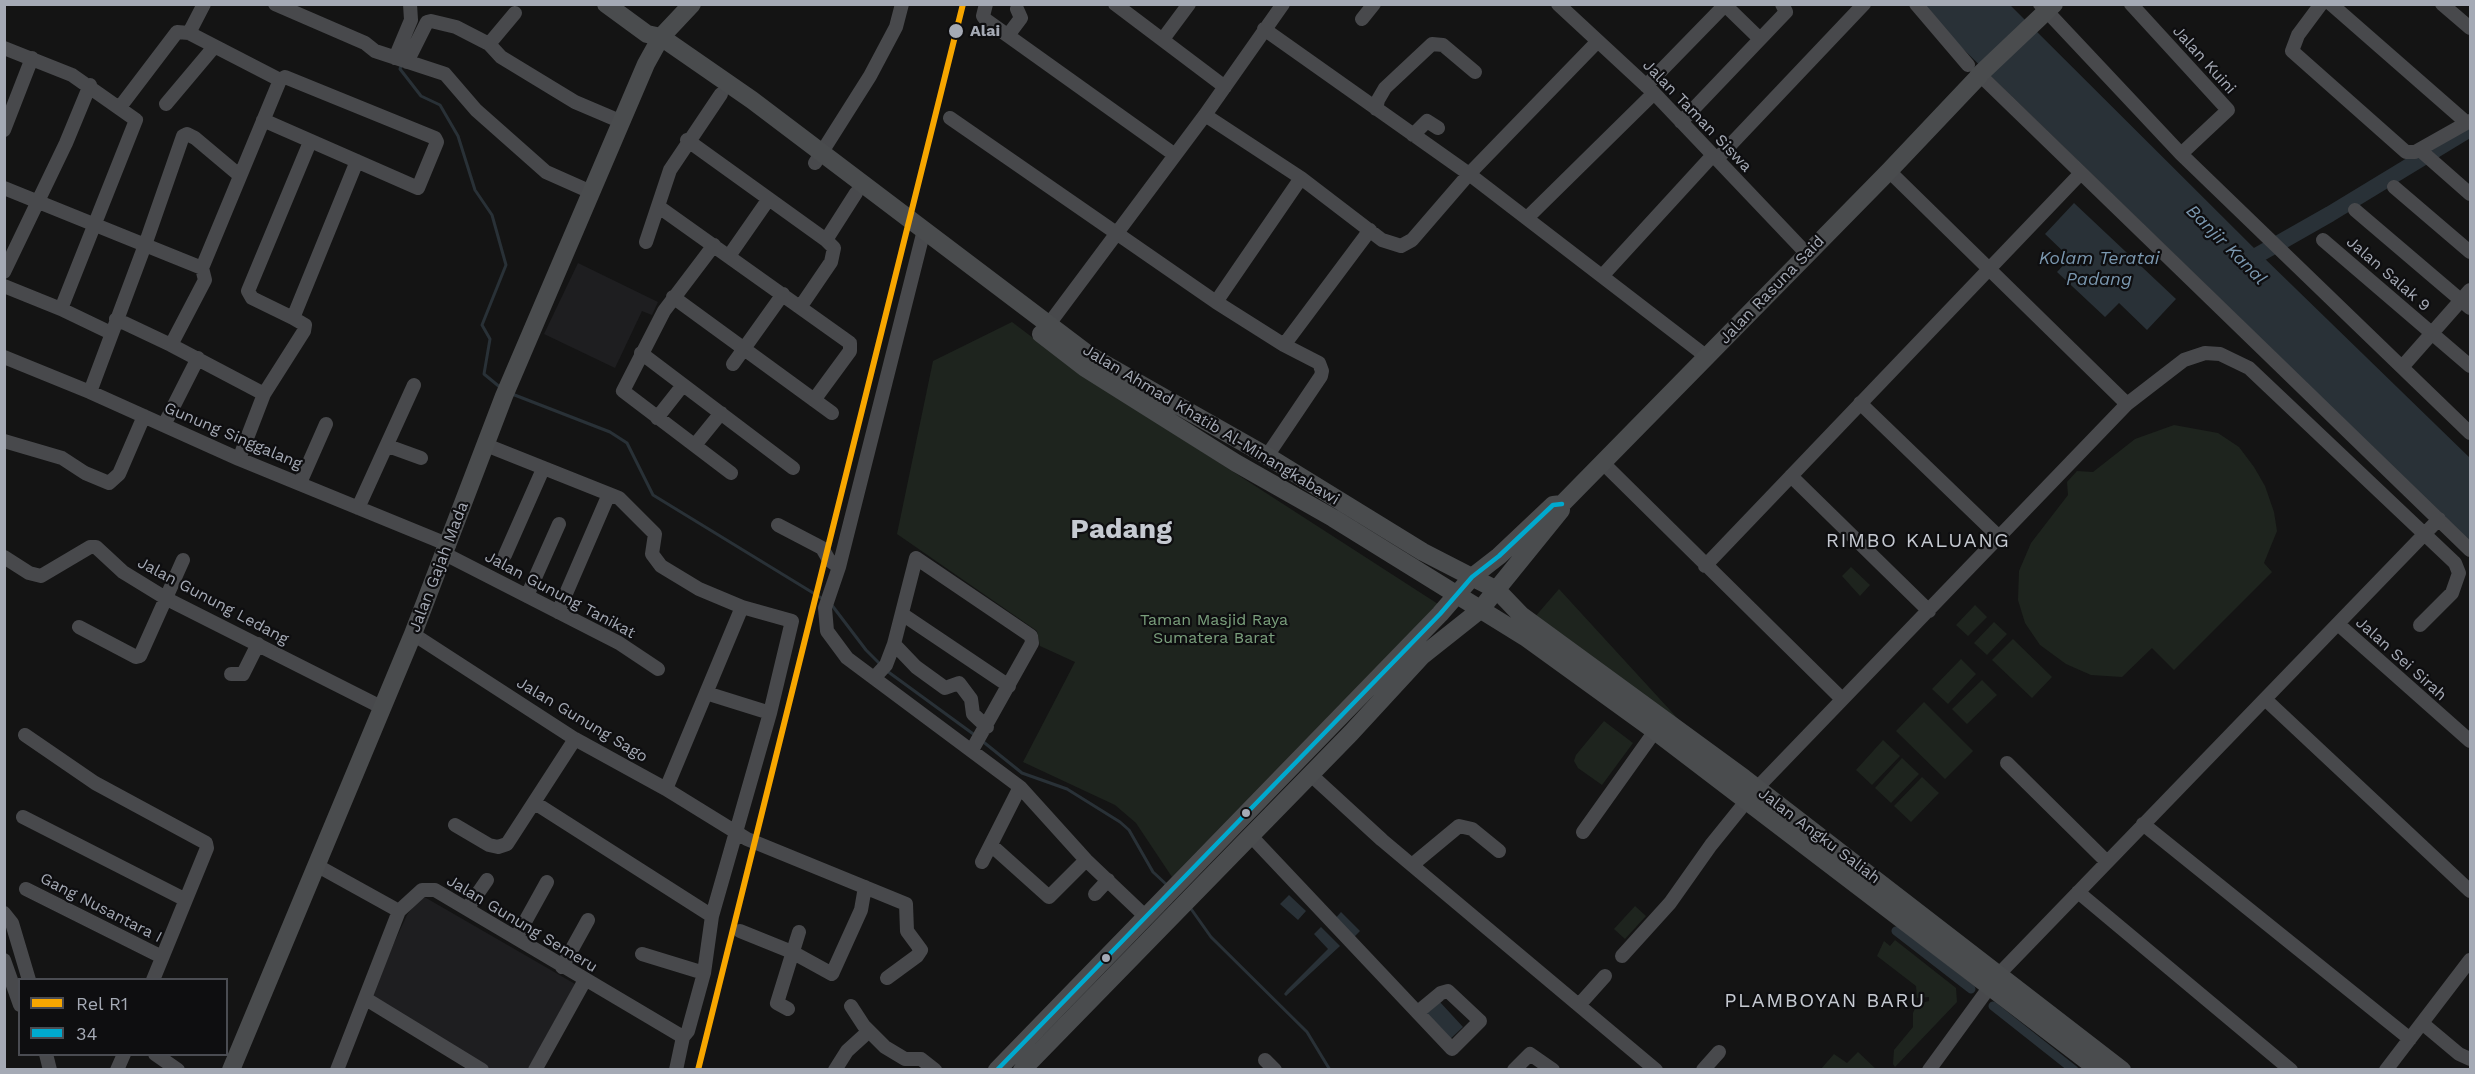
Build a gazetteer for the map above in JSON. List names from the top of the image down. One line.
{"streets":{"main road":["Jalan Rasuna Said","Jalan Ahmad Khatib Al-Minangkabawi","Jalan Gajah Mada","Jalan Angku Saliah"],"street":["Jalan Kuini","Jalan Taman Siswa","Jalan Salak 9","Gunung Singgalang","Jalan Gunung Tanikat","Jalan Gunung Ledang","Jalan Sei Sirah","Jalan Gunung Sago","Gang Nusantara I","Jalan Gunung Semeru"]},"crossings":[["Jalan Taman Siswa","Jalan Rasuna Said"],["Jalan Ahmad Khatib Al-Minangkabawi","Jalan Gajah Mada"],["Jalan Ahmad Khatib Al-Minangkabawi","Jalan Angku Saliah"],["Gunung Singgalang","Jalan Gajah Mada"],["Gunung Singgalang","Jalan Gunung Tanikat"],["Jalan Gajah Mada","Jalan Gunung Tanikat"],["Jalan Gajah Mada","Jalan Gunung Ledang"],["Jalan Gajah Mada","Jalan Gunung Sago"]],"districts":["Padang","RIMBO KALUANG","PLAMBOYAN BARU"],"water":["Banjir Kanal","Kolam Teratai Padang"],"parks":["Taman Masjid Raya Sumatera Barat"],"places":["Alai"],"lines":["rail line R1","transit line 34"],"legend":["Rel R1","34"]}
